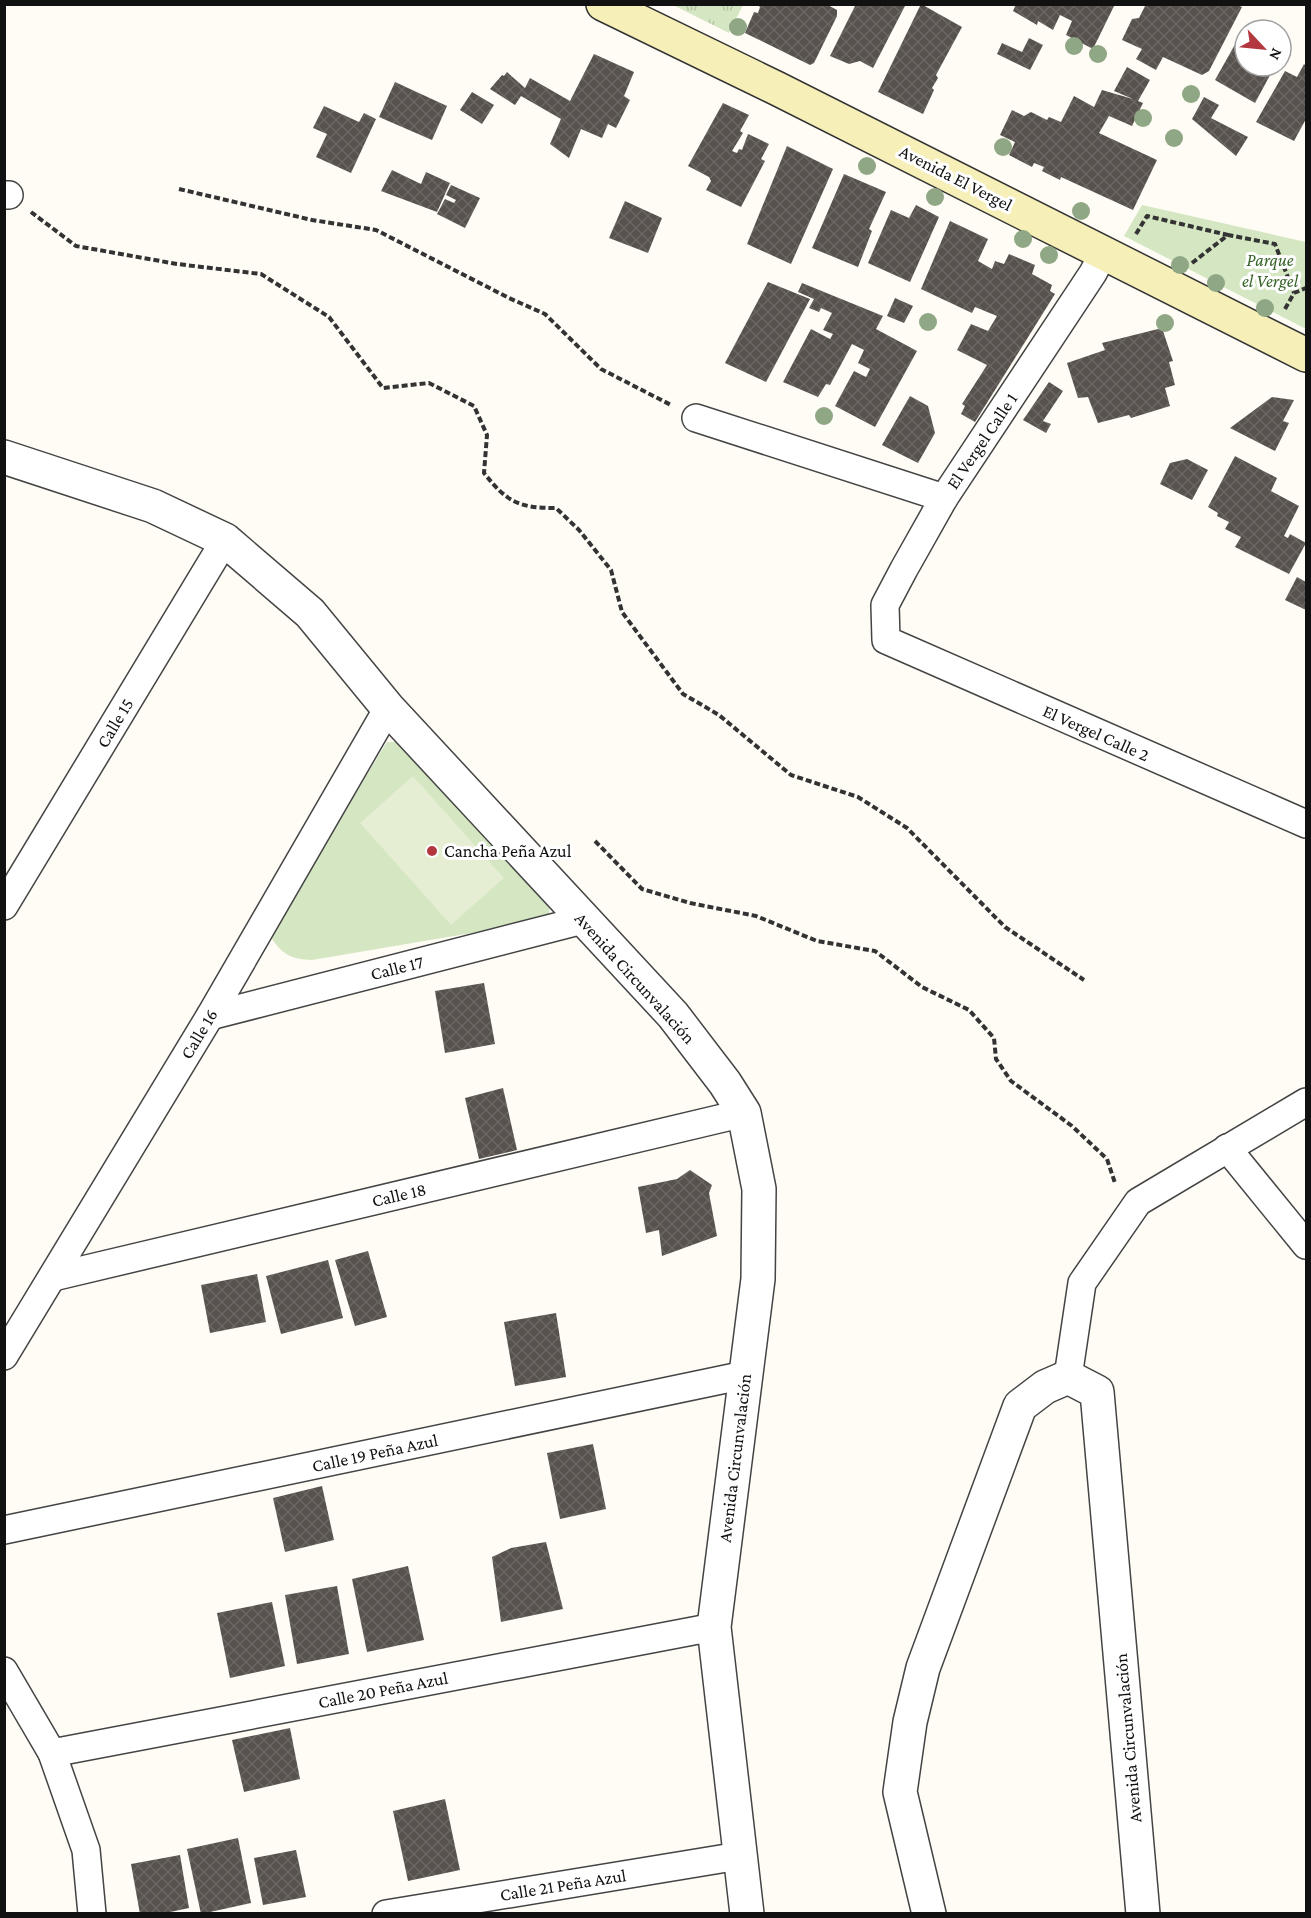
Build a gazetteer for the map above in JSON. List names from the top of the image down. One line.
{"streets":{"main road":["Avenida El Vergel"],"street":["El Vergel Calle 1","Calle 15","El Vergel Calle 2","Calle 17","Avenida Circunvalación","Calle 16","Calle 18","Calle 19 Peña Azul","Calle 20 Peña Azul","Calle 21 Peña Azul"]},"crossings":[["Avenida El Vergel","El Vergel Calle 1"],["El Vergel Calle 1","El Vergel Calle 2"],["Calle 15","Avenida Circunvalación"],["Calle 17","Avenida Circunvalación"],["Calle 17","Calle 16"],["Avenida Circunvalación","Calle 16"],["Avenida Circunvalación","Calle 18"],["Avenida Circunvalación","Calle 19 Peña Azul"],["Avenida Circunvalación","Calle 20 Peña Azul"],["Avenida Circunvalación","Calle 21 Peña Azul"],["Calle 16","Calle 18"]],"parks":["Parque el Vergel"],"places":["Cancha Peña Azul"],"north":"bottom right"}
